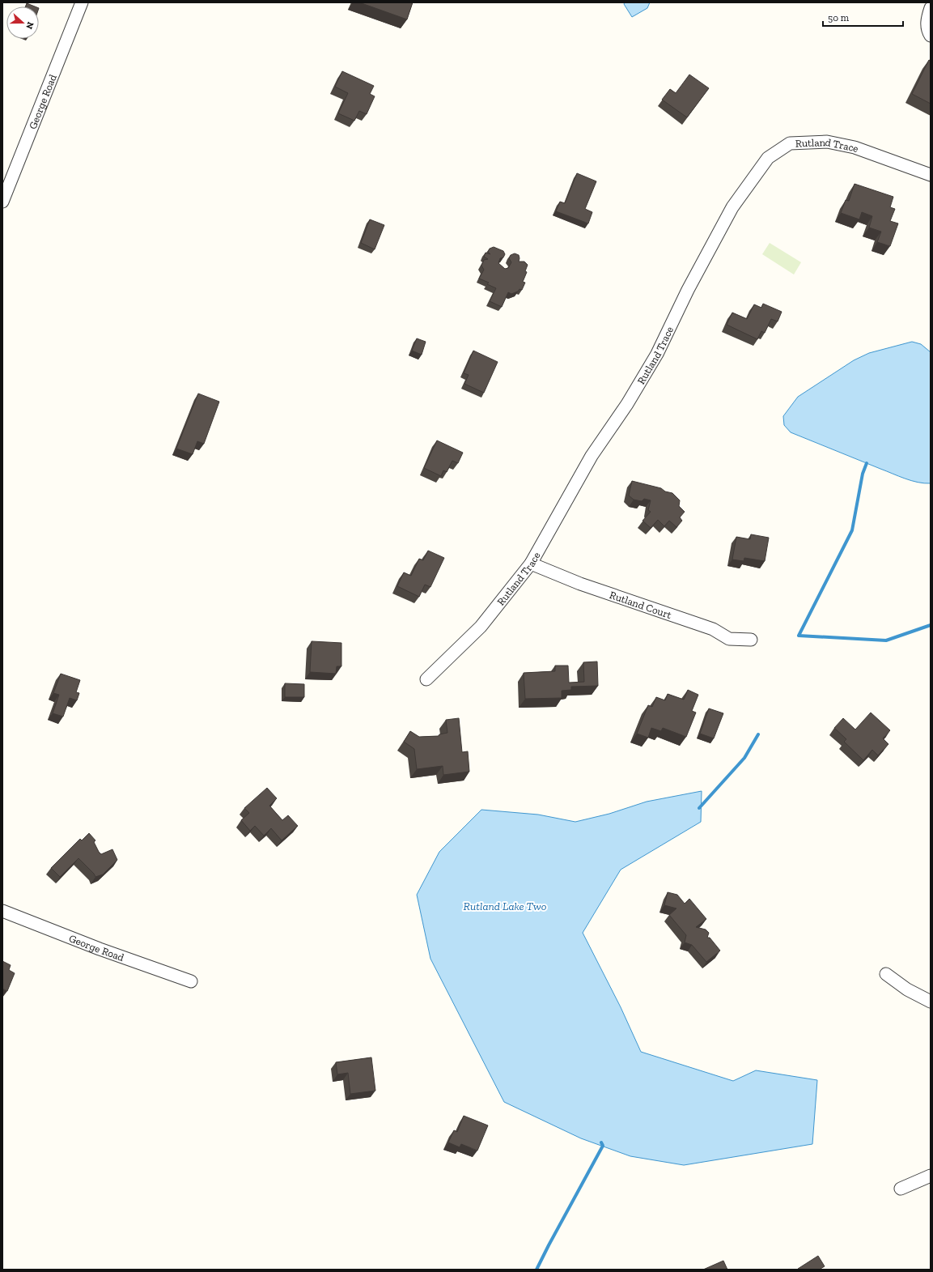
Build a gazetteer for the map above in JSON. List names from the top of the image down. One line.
{"streets":{"street":["George Road","Rutland Trace","Rutland Court"]},"crossings":[["Rutland Trace","Rutland Court"]],"water":["Rutland Lake Two"],"scale_bar":"50 m","north":"right"}
